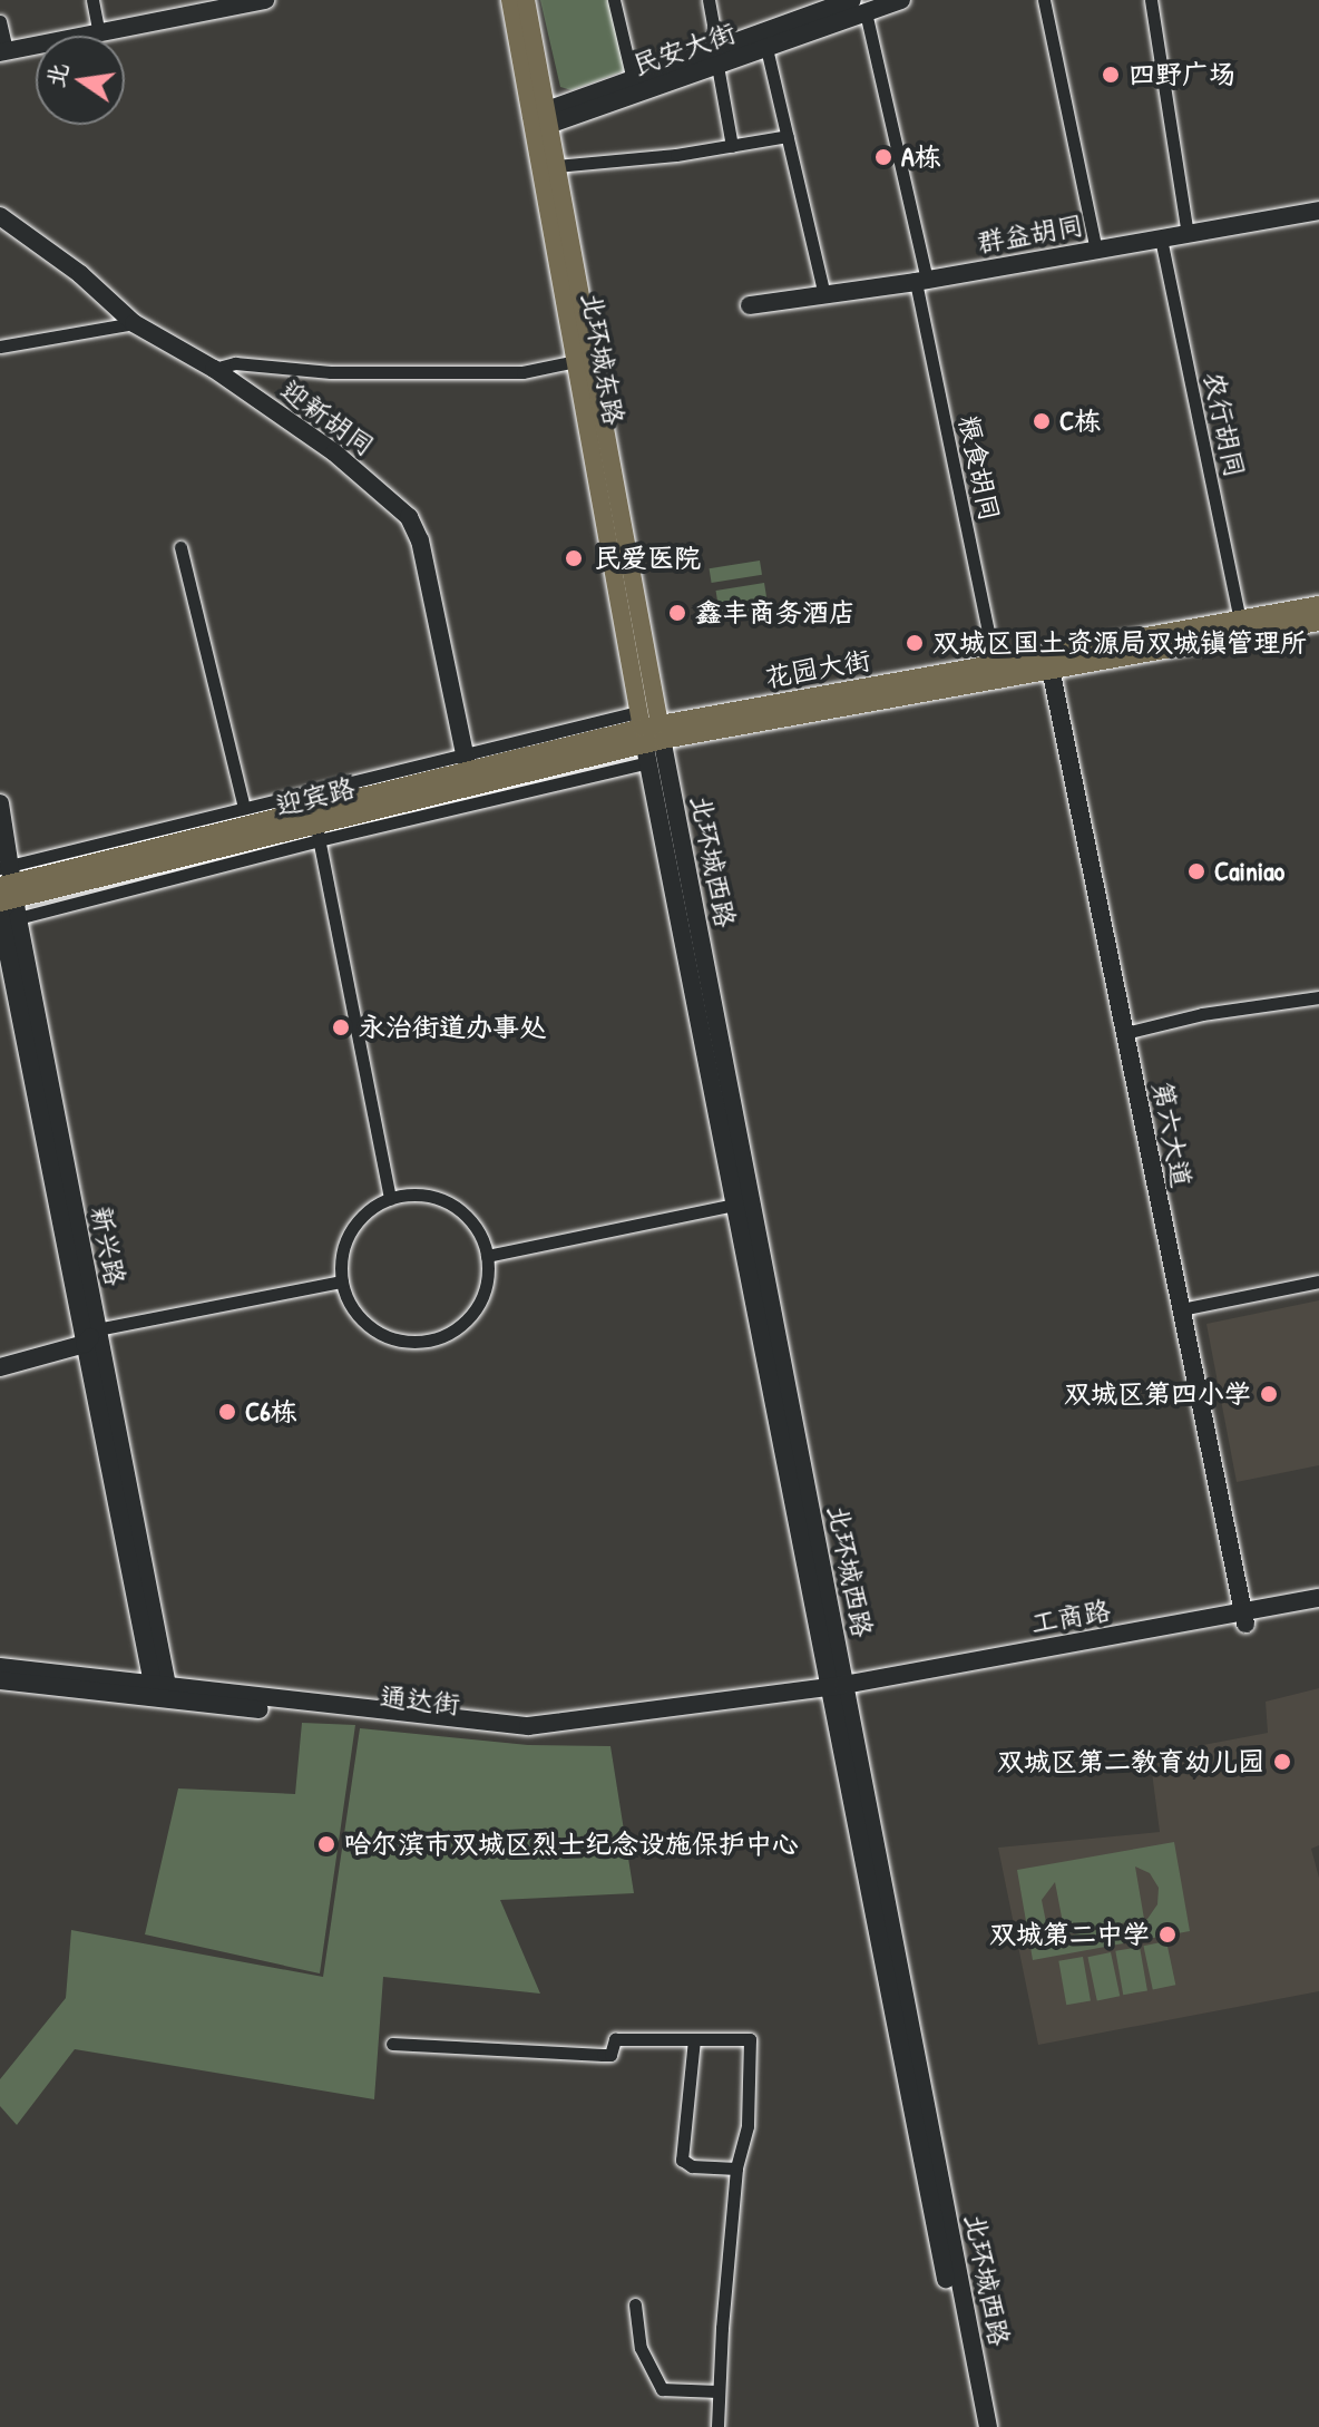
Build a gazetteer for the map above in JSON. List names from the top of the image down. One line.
{"streets":{"main road":["民安大街","群益胡同","北环城东路","迎新胡同","花园大街","迎宾路","北环城西路","第六大道","新兴路","工商路","通达街"],"street":["农行胡同","粮食胡同"]},"crossings":[["民安大街","北环城东路"],["民安大街","粮食胡同"],["群益胡同","农行胡同"],["群益胡同","粮食胡同"],["北环城东路","花园大街"],["北环城东路","迎宾路"],["北环城东路","北环城西路"],["迎新胡同","迎宾路"],["农行胡同","花园大街"],["粮食胡同","花园大街"],["花园大街","迎宾路"],["花园大街","北环城西路"],["花园大街","第六大道"],["迎宾路","北环城西路"],["迎宾路","新兴路"],["北环城西路","工商路"],["北环城西路","通达街"],["第六大道","工商路"],["新兴路","通达街"],["工商路","通达街"]],"places":["四野广场","A栋","C栋","民爱医院","鑫丰商务酒店","双城区国土资源局双城镇管理所","Cainiao","永治街道办事处","双城区第四小学","C6栋","双城区第二教育幼儿园","哈尔滨市双城区烈士纪念设施保护中心","双城第二中学"],"north":"left"}
